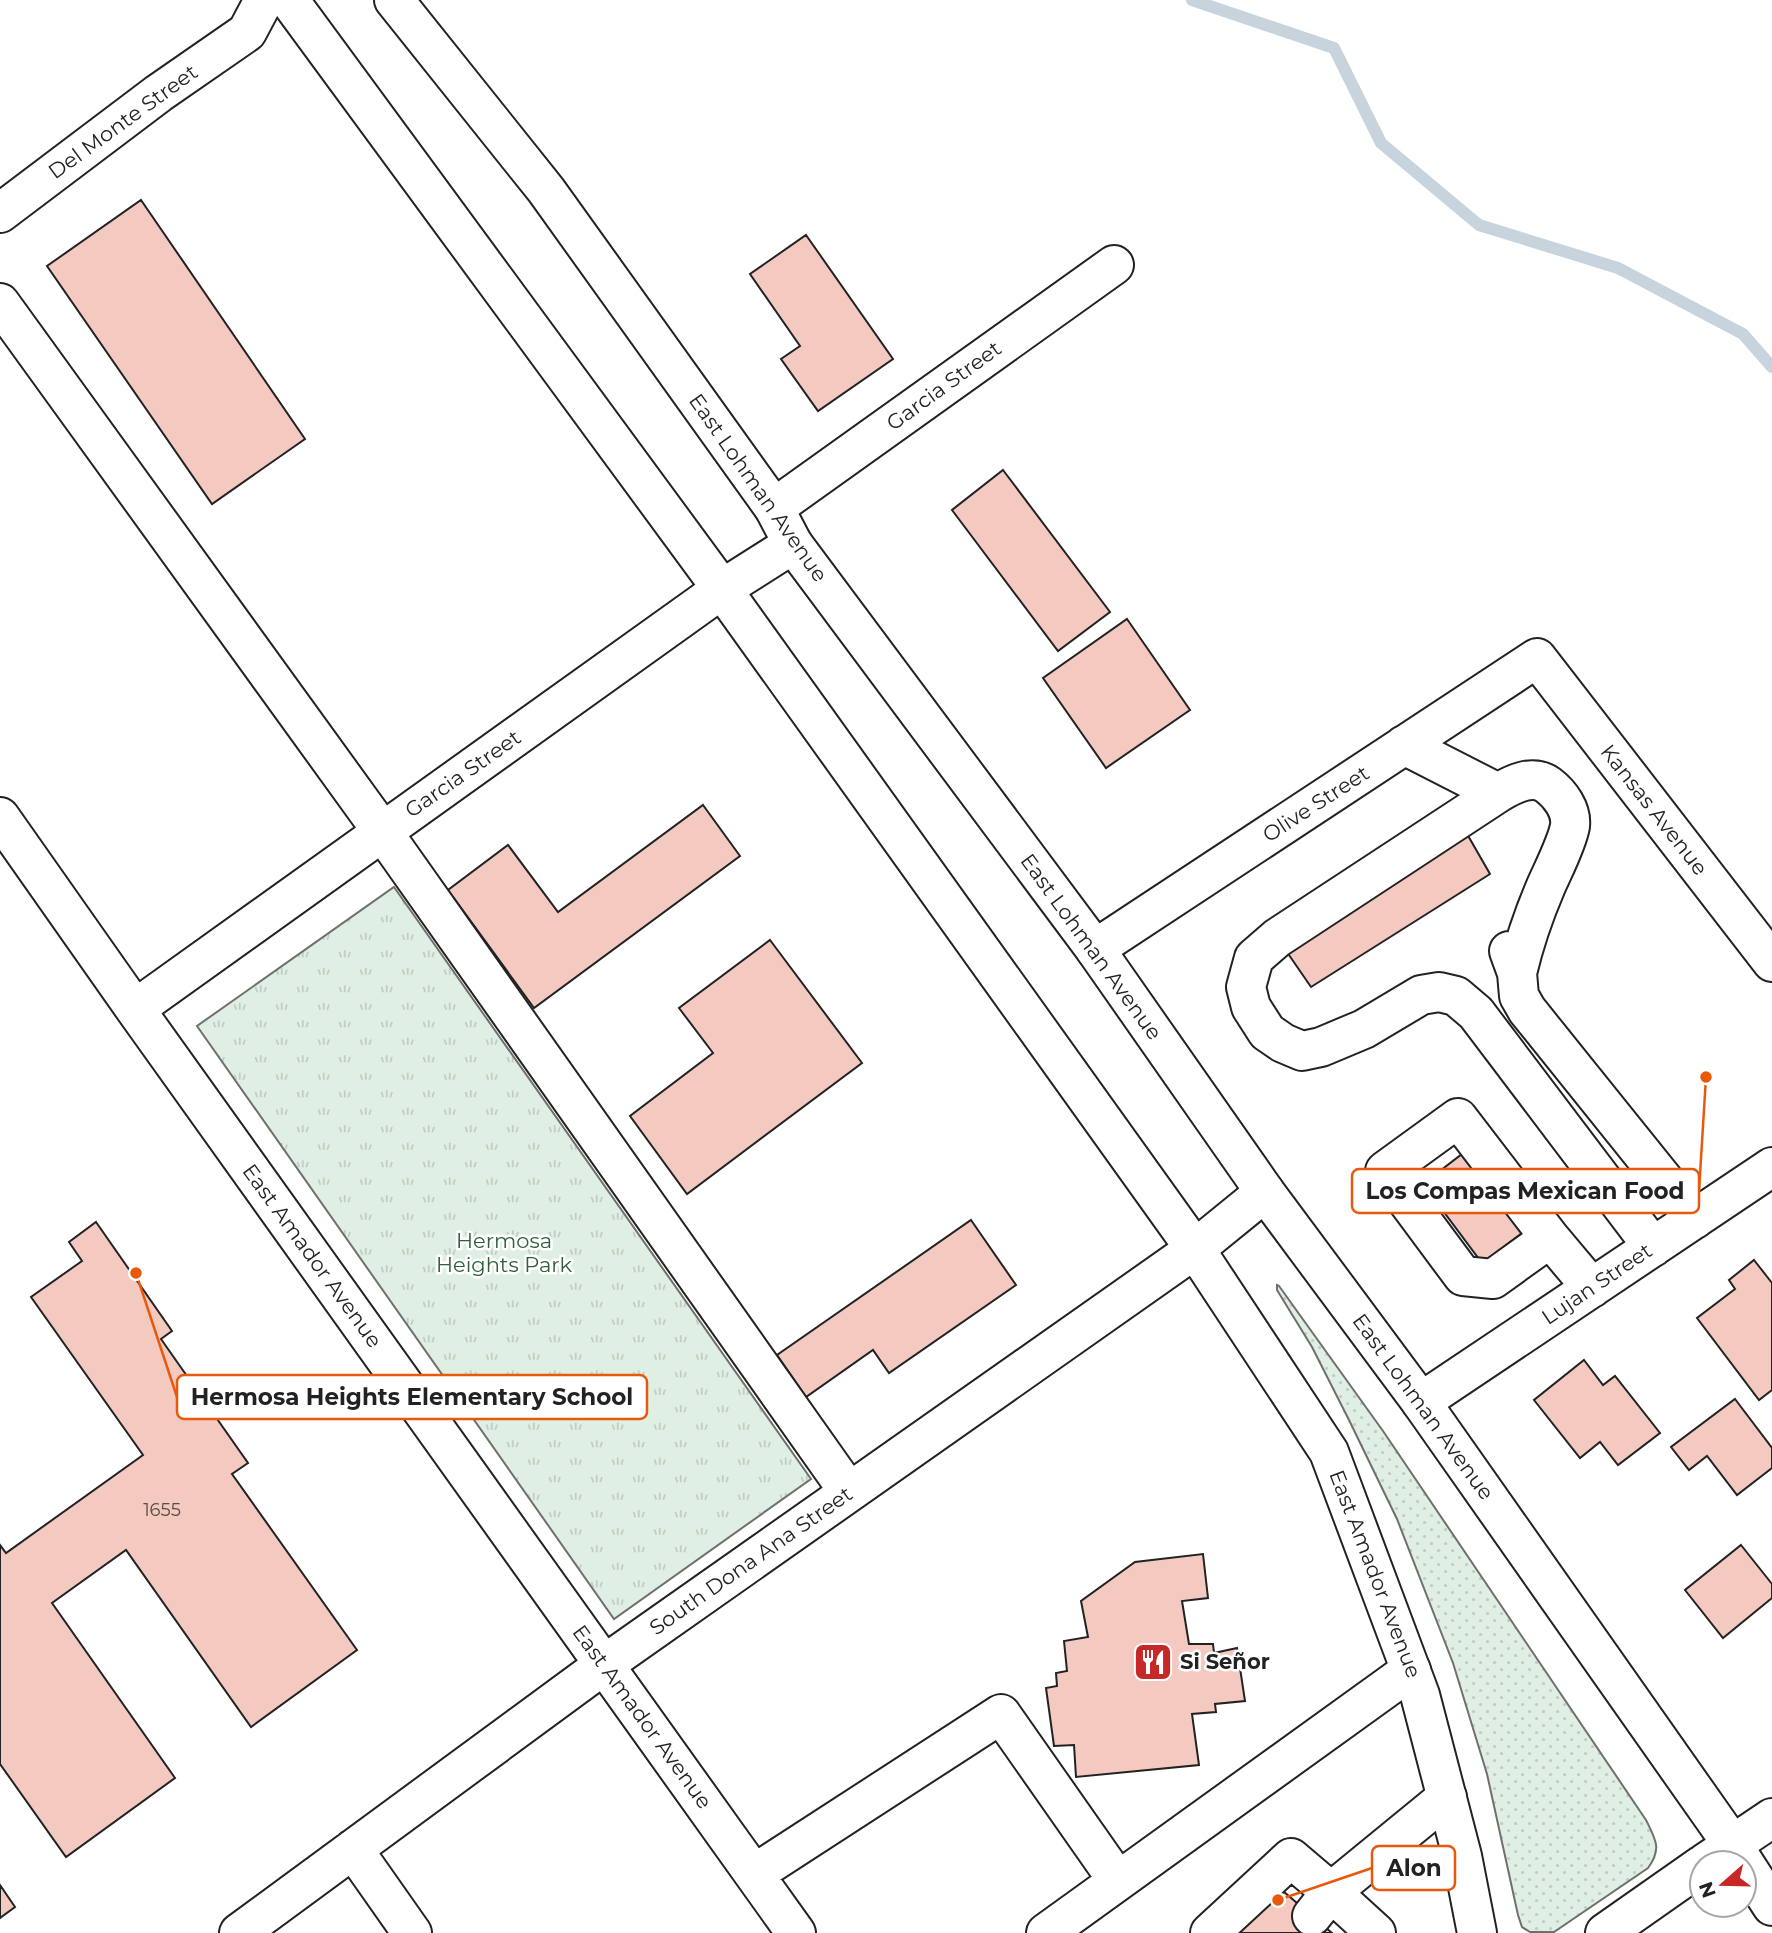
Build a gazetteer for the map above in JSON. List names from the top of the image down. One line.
{"streets":{"street":["Del Monte Street","Garcia Street","East Lohman Avenue","Olive Street","Kansas Avenue","East Amador Avenue","Lujan Street","South Dona Ana Street"]},"crossings":[["Garcia Street","East Lohman Avenue"],["Garcia Street","East Amador Avenue"],["East Lohman Avenue","Olive Street"],["East Lohman Avenue","Lujan Street"],["East Lohman Avenue","South Dona Ana Street"],["Olive Street","Kansas Avenue"],["East Amador Avenue","South Dona Ana Street"]],"parks":["Hermosa Heights Park"],"places":{"other":["Los Compas Mexican Food","Hermosa Heights Elementary School","Alon"],"restaurant":["Si Señor"]},"house_numbers":["1655"],"north":"left"}
